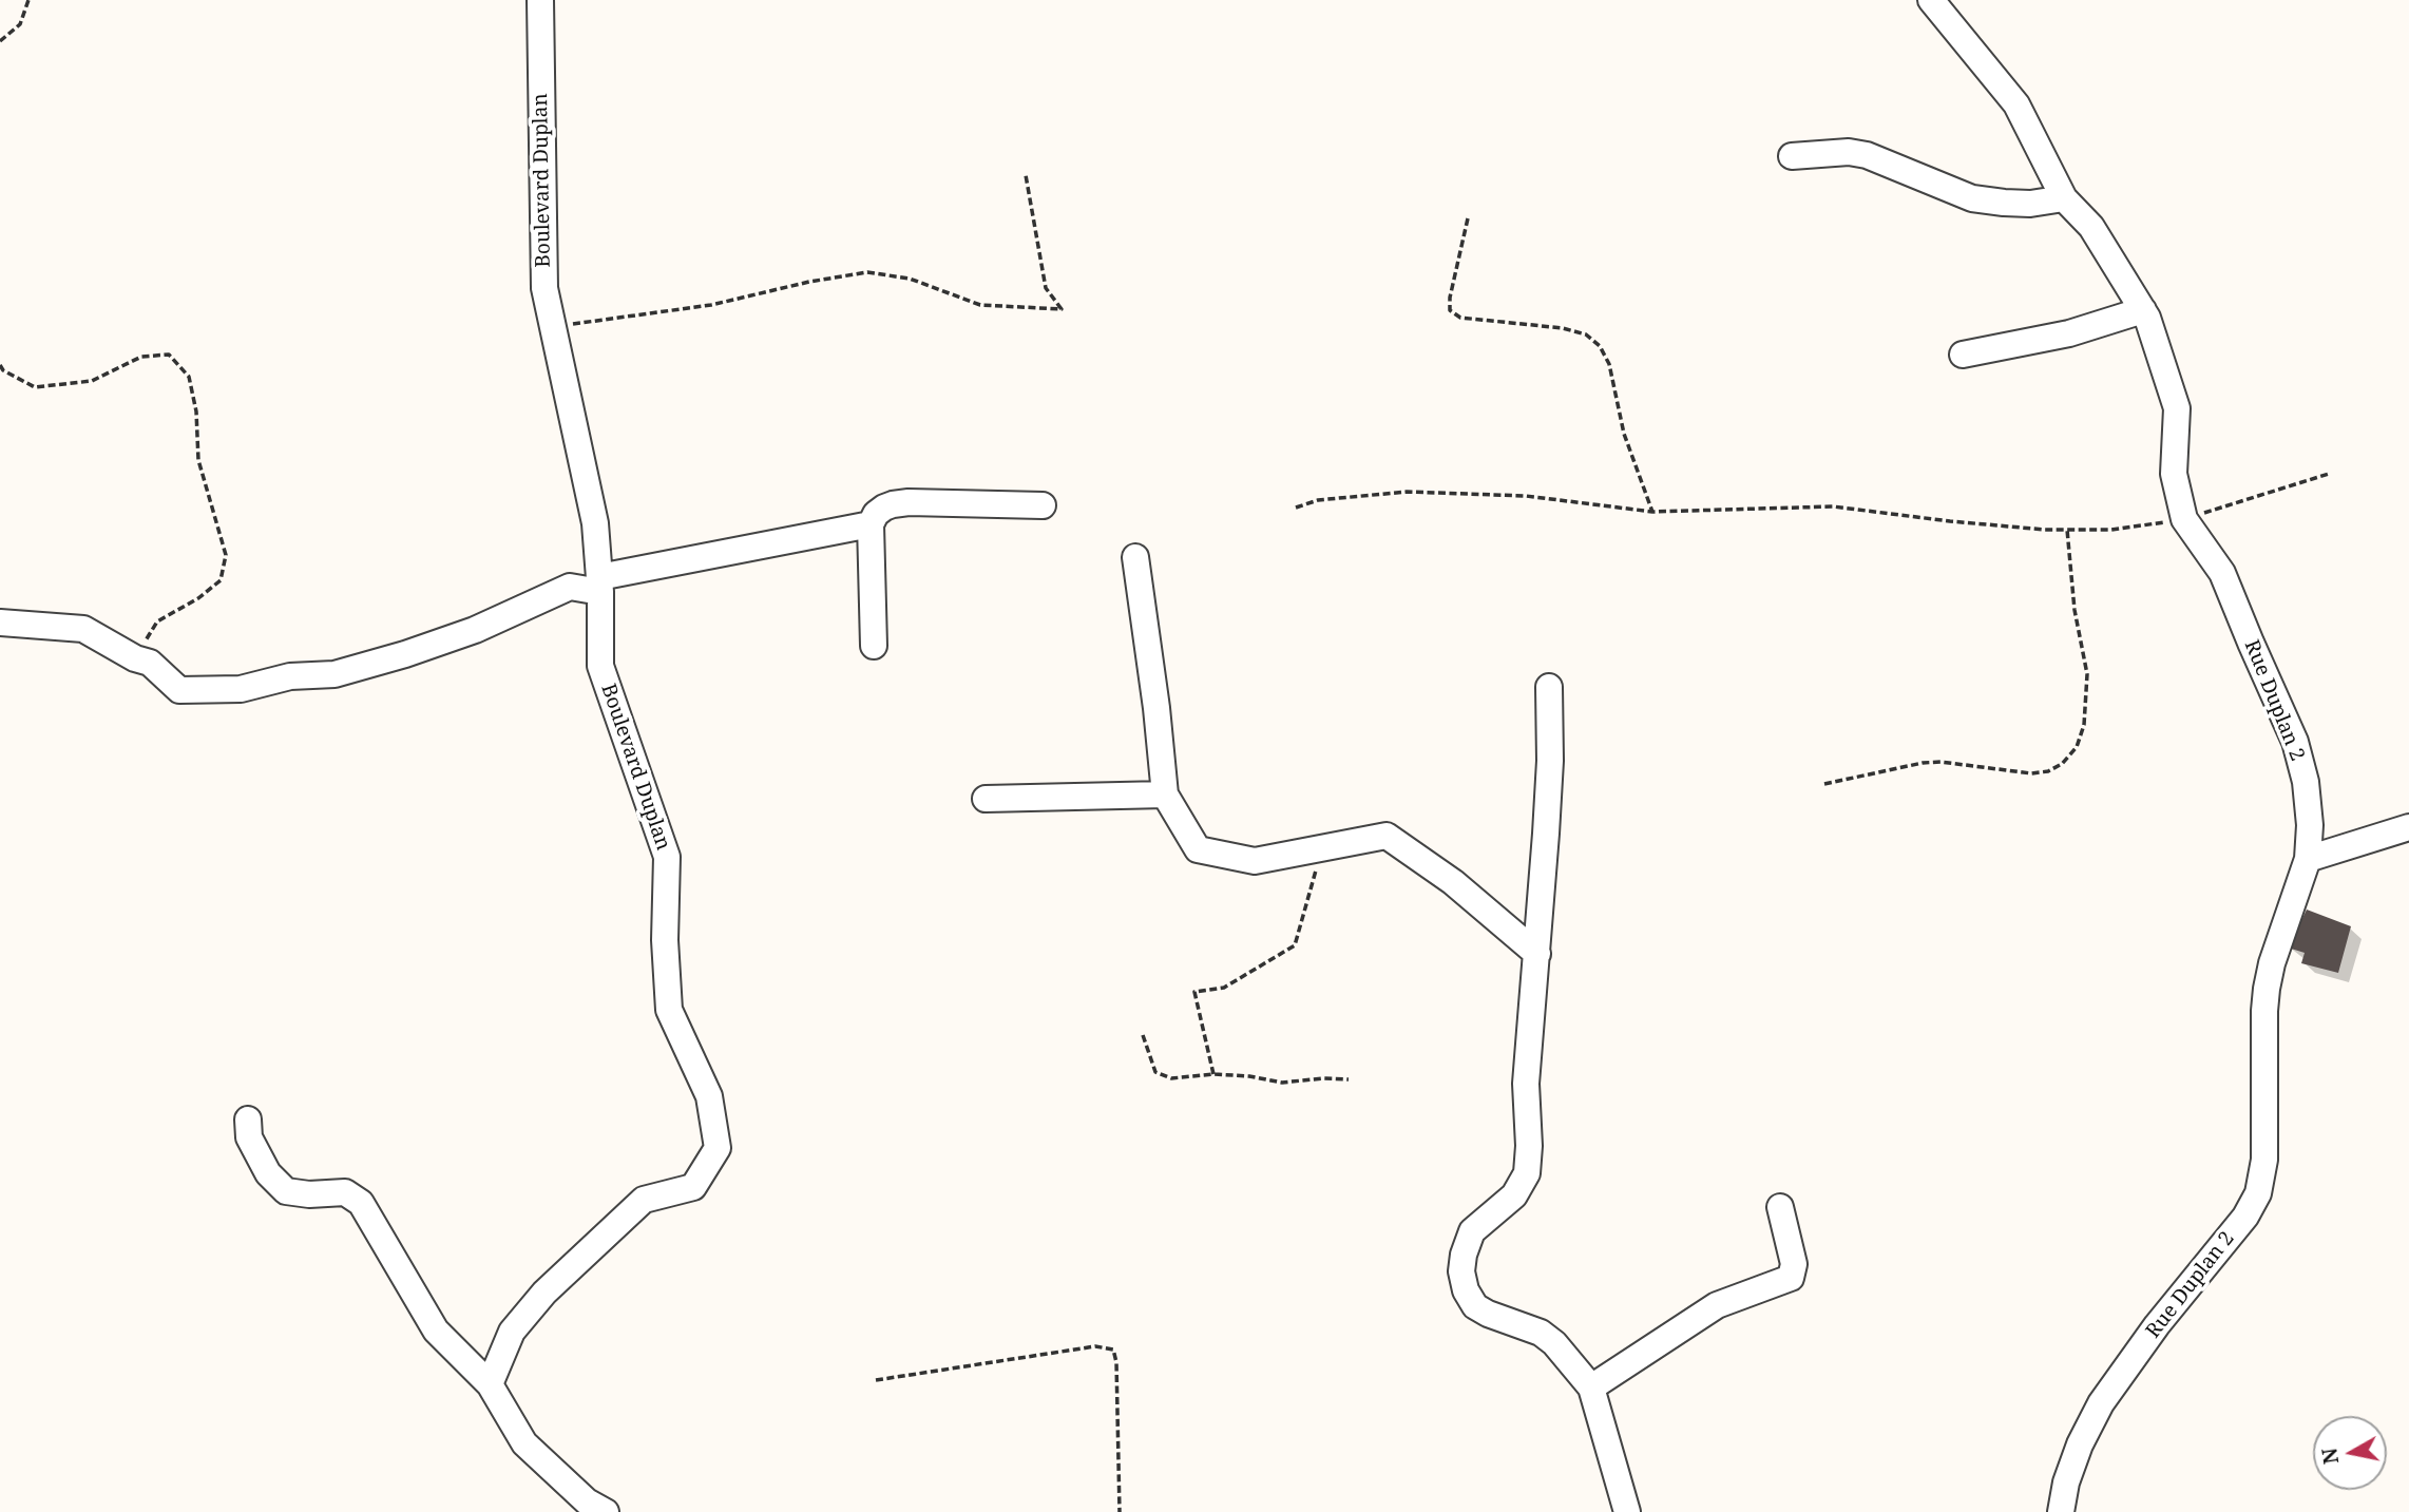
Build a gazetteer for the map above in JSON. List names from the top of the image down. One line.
{"streets":{"street":["Boulevard Duplan","Rue Duplan 2"]},"north":"left"}
